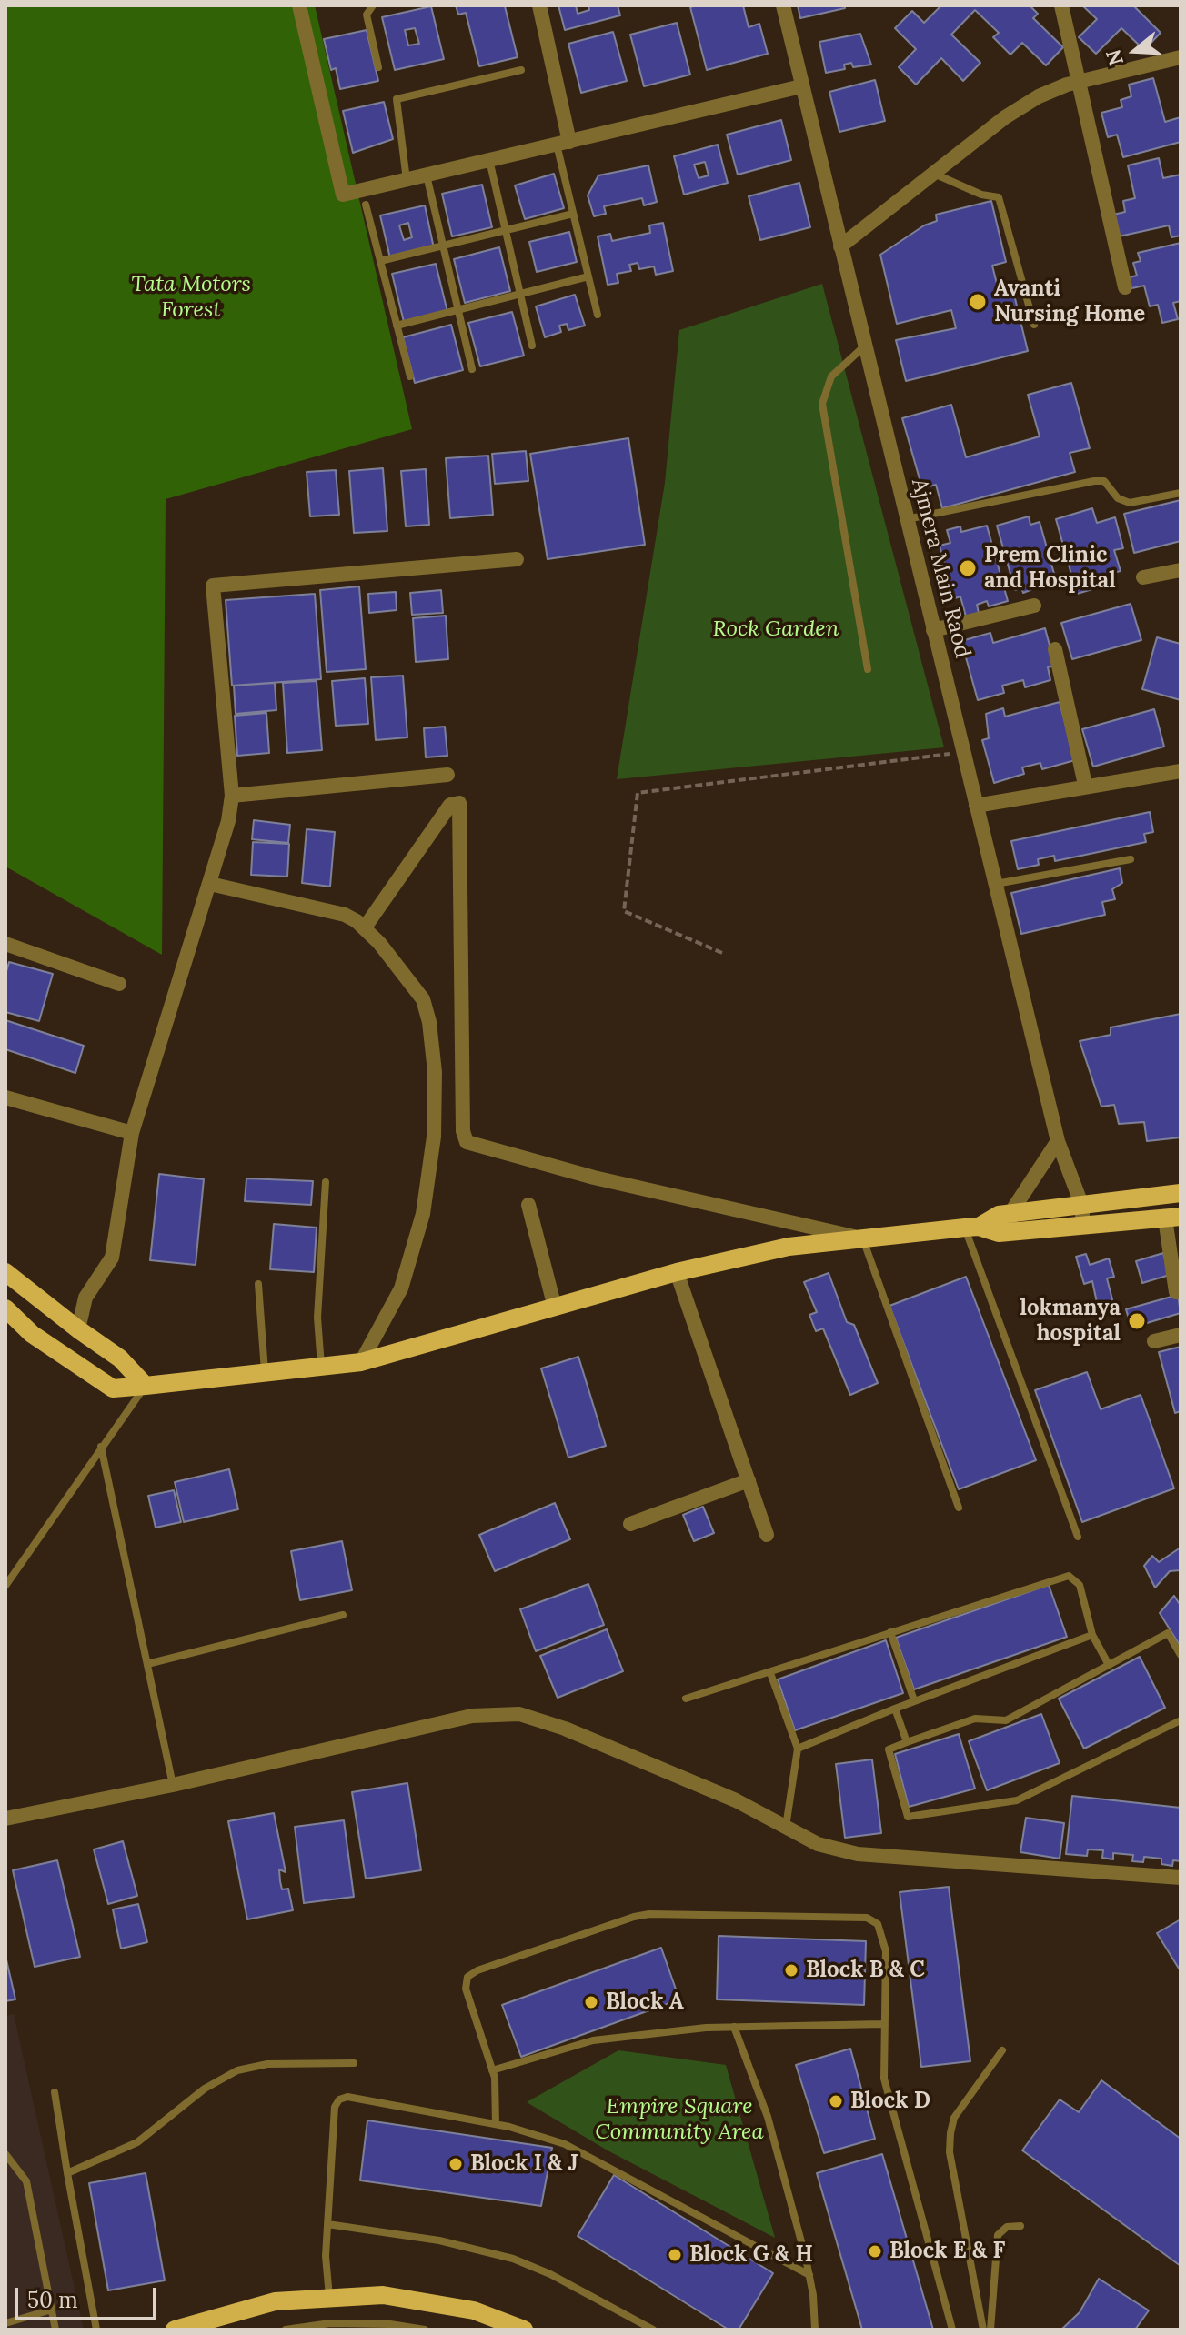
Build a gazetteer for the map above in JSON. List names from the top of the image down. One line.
{"streets":{"street":["Ajmera Main Raod"]},"parks":["Tata Motors Forest","Rock Garden","Empire Square Community Area"],"places":["Avanti Nursing Home","Prem Clinic and Hospital","lokmanya hospital","Block B & C","Block A","Block D","Block I & J","Block E & F","Block G & H"],"scale_bar":"50 m","north":"left"}
